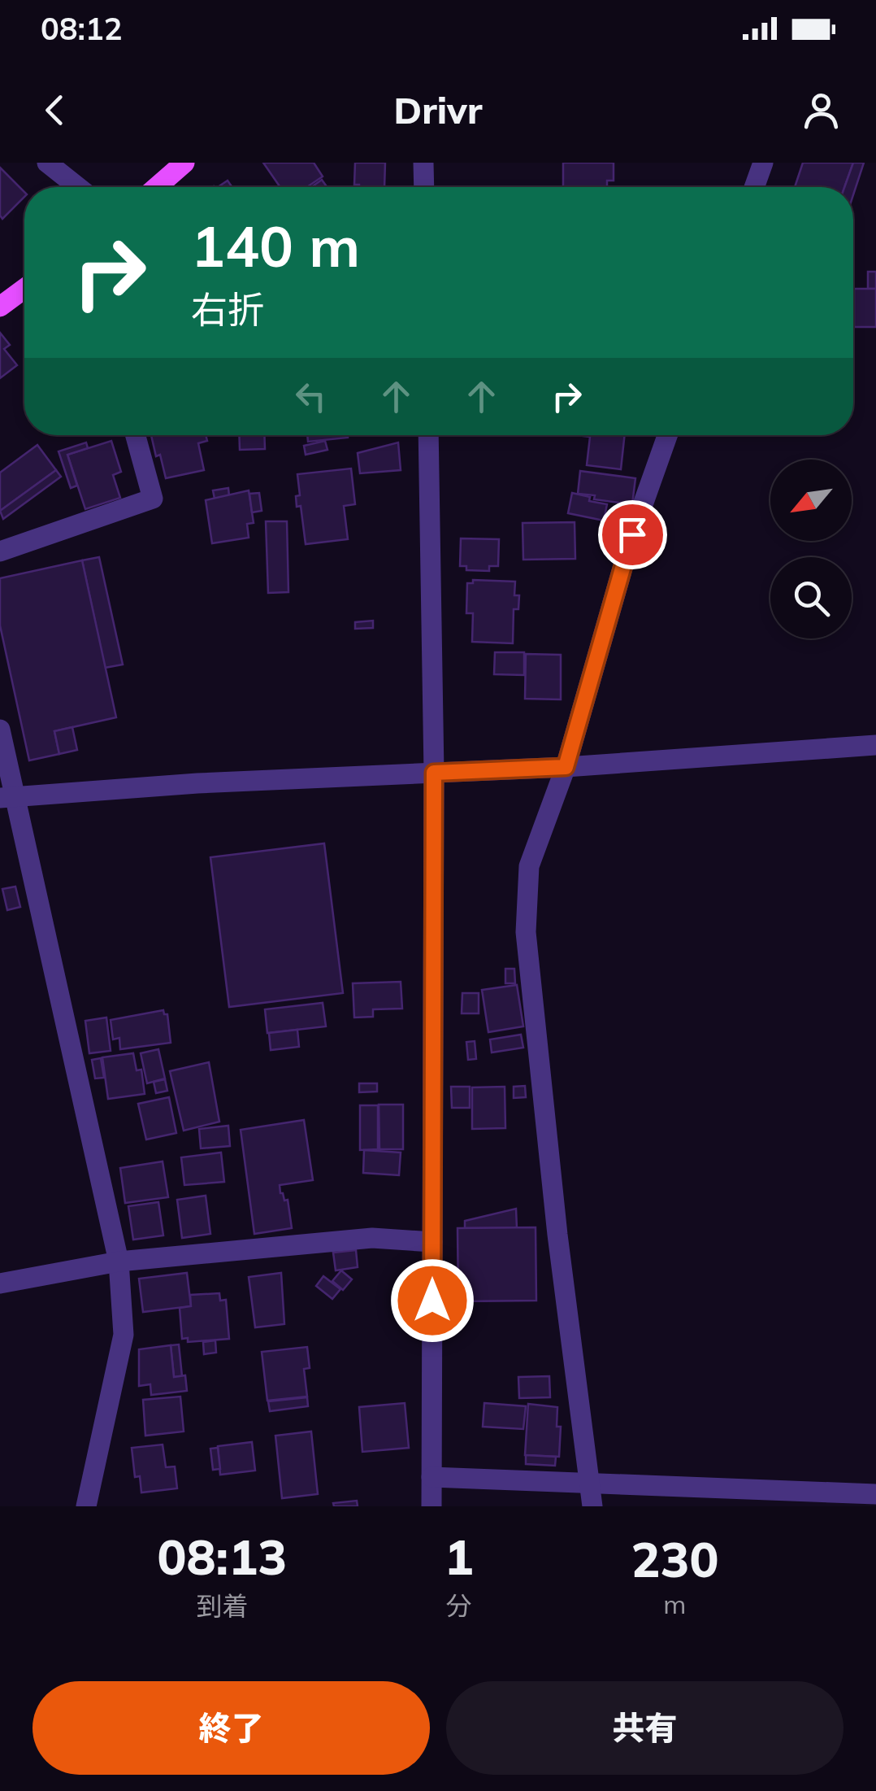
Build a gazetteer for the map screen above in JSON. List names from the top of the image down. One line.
{"north":"bottom left","page":{"status":"08:12","header":"Drivr","turn":["140 m","右折"],"eta":["08:13","到着","1","分","230","m"],"buttons":["終了","共有"]}}
